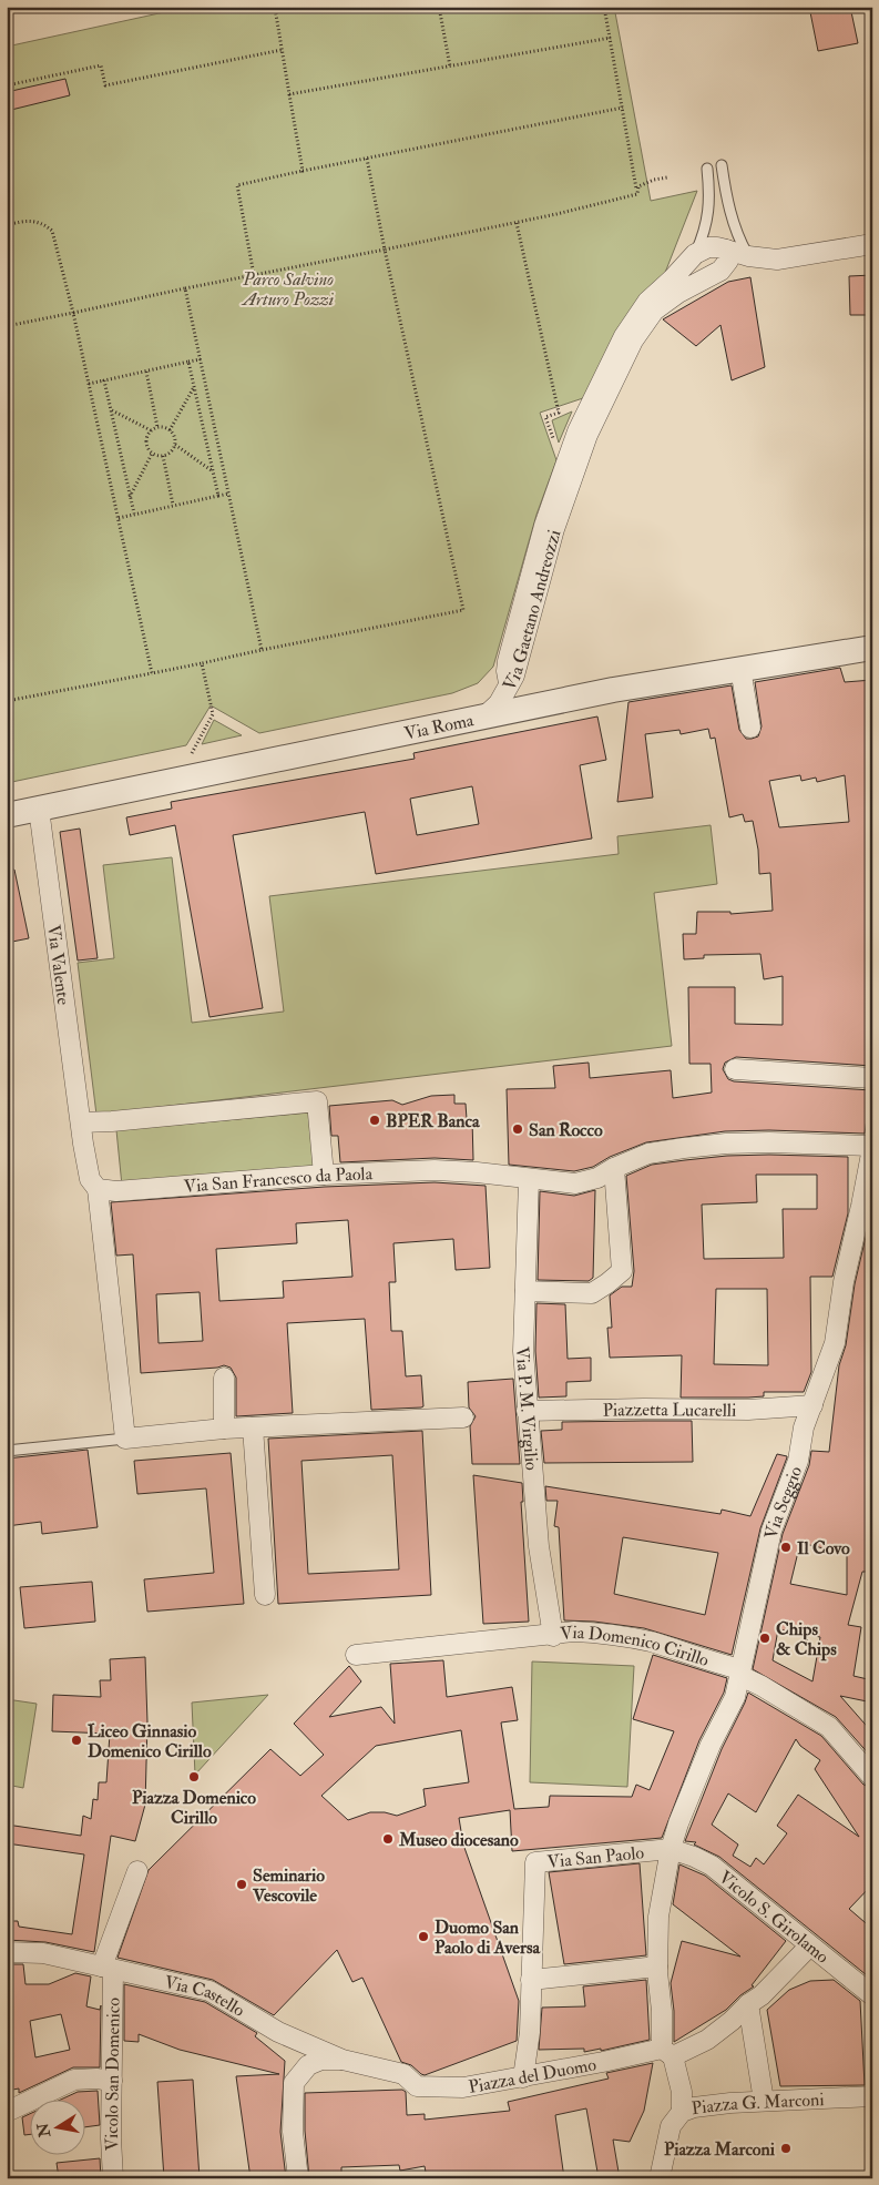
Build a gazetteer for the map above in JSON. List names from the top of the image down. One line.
{"streets":{"street":["Via Gaetano Andreozzi","Via Roma","Via Valente","Via San Francesco da Paola","Via P. M. Virgilio","Piazzetta Lucarelli","Via Seggio","Via Domenico Cirillo","Via San Paolo","Vicolo S. Girolamo","Via Castello","Vicolo San Domenico","Piazza del Duomo","Piazza G. Marconi"]},"crossings":[["Via Roma","Via Valente"],["Via San Francesco da Paola","Via P. M. Virgilio"],["Via San Francesco da Paola","Via Seggio"],["Via P. M. Virgilio","Piazzetta Lucarelli"],["Via P. M. Virgilio","Via Domenico Cirillo"],["Piazzetta Lucarelli","Via Seggio"],["Via Seggio","Via Domenico Cirillo"],["Via Seggio","Via San Paolo"],["Via Seggio","Vicolo S. Girolamo"],["Via Seggio","Piazza del Duomo"],["Via Seggio","Piazza G. Marconi"],["Via San Paolo","Vicolo S. Girolamo"],["Via San Paolo","Piazza del Duomo"],["Via Castello","Vicolo San Domenico"],["Via Castello","Piazza del Duomo"]],"parks":["Parco Salvino Arturo Pozzi"],"places":["BPER Banca","San Rocco","Il Covo","Chips & Chips","Liceo Ginnasio Domenico Cirillo","Piazza Domenico Cirillo","Museo diocesano","Seminario Vescovile","Duomo San Paolo di Aversa","Piazza Marconi"],"north":"left"}
